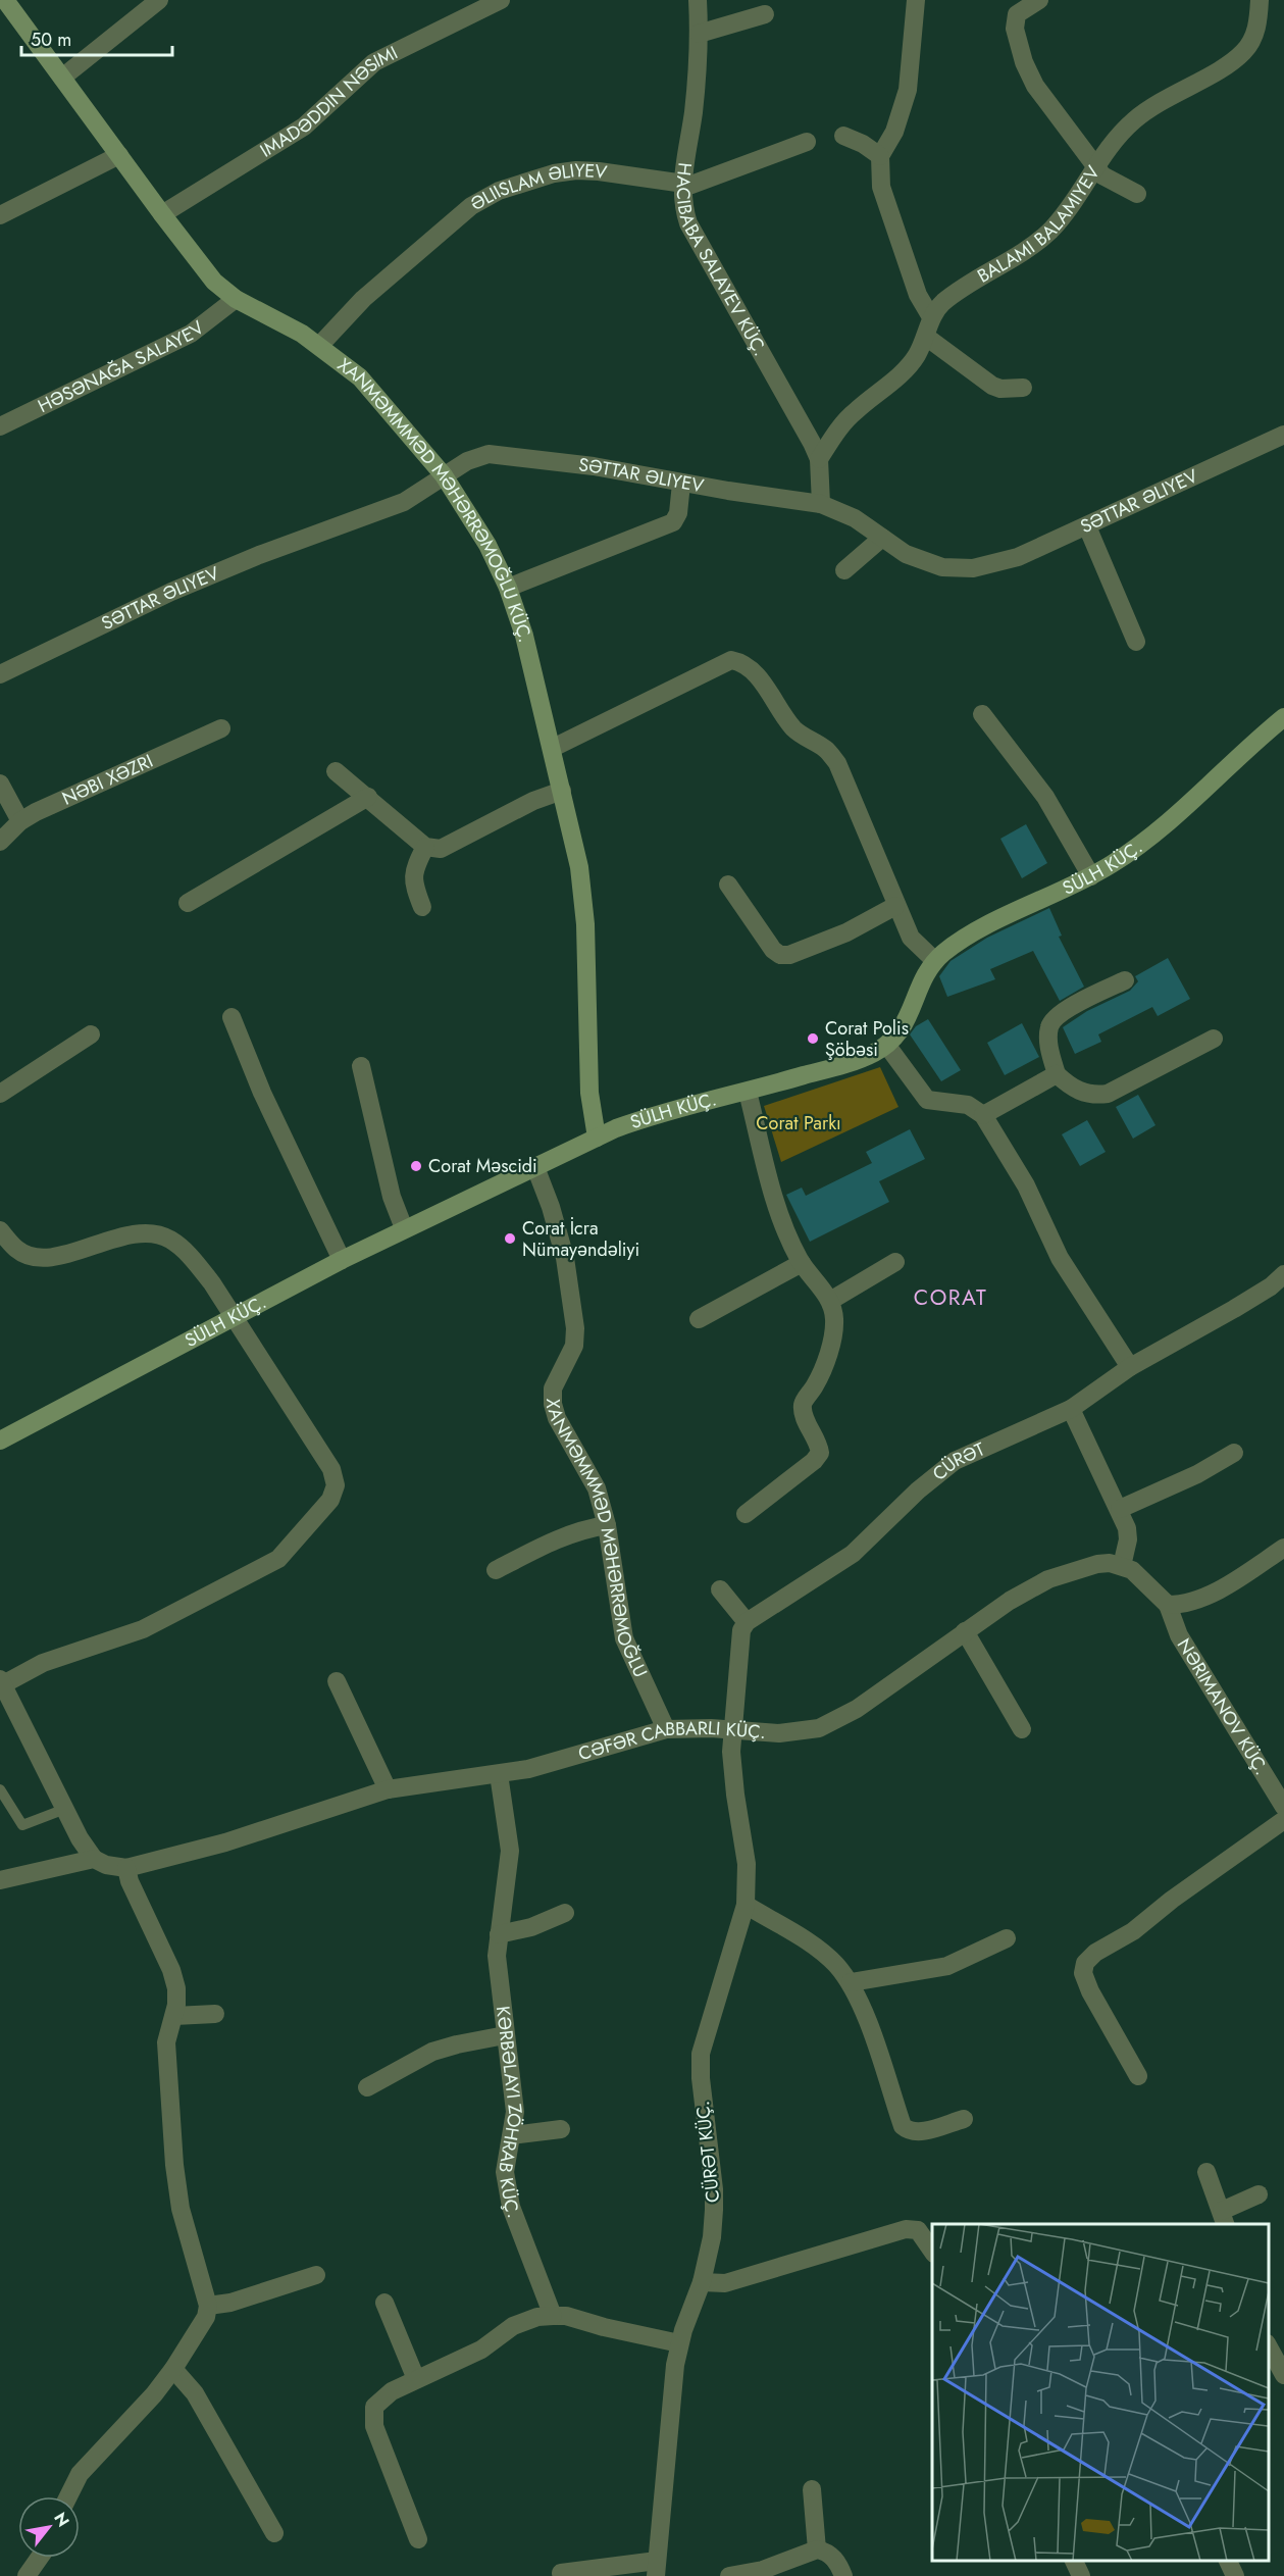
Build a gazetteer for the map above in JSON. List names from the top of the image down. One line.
{"streets":{"street":["IMADƏDDIN NƏSIMI","ƏLIISLAM ƏLIYEV","BALAMI BALAMIYEV","HƏSƏNAĞA SALAYEV","SƏTTAR ƏLIYEV","XANMƏMMMƏD MƏHƏRRƏMOĞLU KÜÇ.","NƏBI XƏZRI","SÜLH KÜÇ.","CÜRƏT","XANMƏMMMƏD MƏHƏRRƏMOĞLU","NƏRIMANOV KÜÇ.","KƏRBƏLAYI ZÖHRAB KÜÇ.","CÜRƏT KÜÇ."]},"crossings":[["IMADƏDDIN NƏSIMI","XANMƏMMMƏD MƏHƏRRƏMOĞLU KÜÇ."],["ƏLIISLAM ƏLIYEV","XANMƏMMMƏD MƏHƏRRƏMOĞLU KÜÇ."],["HƏSƏNAĞA SALAYEV","XANMƏMMMƏD MƏHƏRRƏMOĞLU KÜÇ."],["SƏTTAR ƏLIYEV","XANMƏMMMƏD MƏHƏRRƏMOĞLU KÜÇ."],["XANMƏMMMƏD MƏHƏRRƏMOĞLU KÜÇ.","SÜLH KÜÇ."],["SÜLH KÜÇ.","XANMƏMMMƏD MƏHƏRRƏMOĞLU"]],"districts":["CORAT"],"parks":["Corat Parkı"],"places":["Corat Polis Şöbəsi","Corat Məscidi","Corat İcra Nümayəndəliyi"],"scale_bar":"50 m","north":"top right"}
